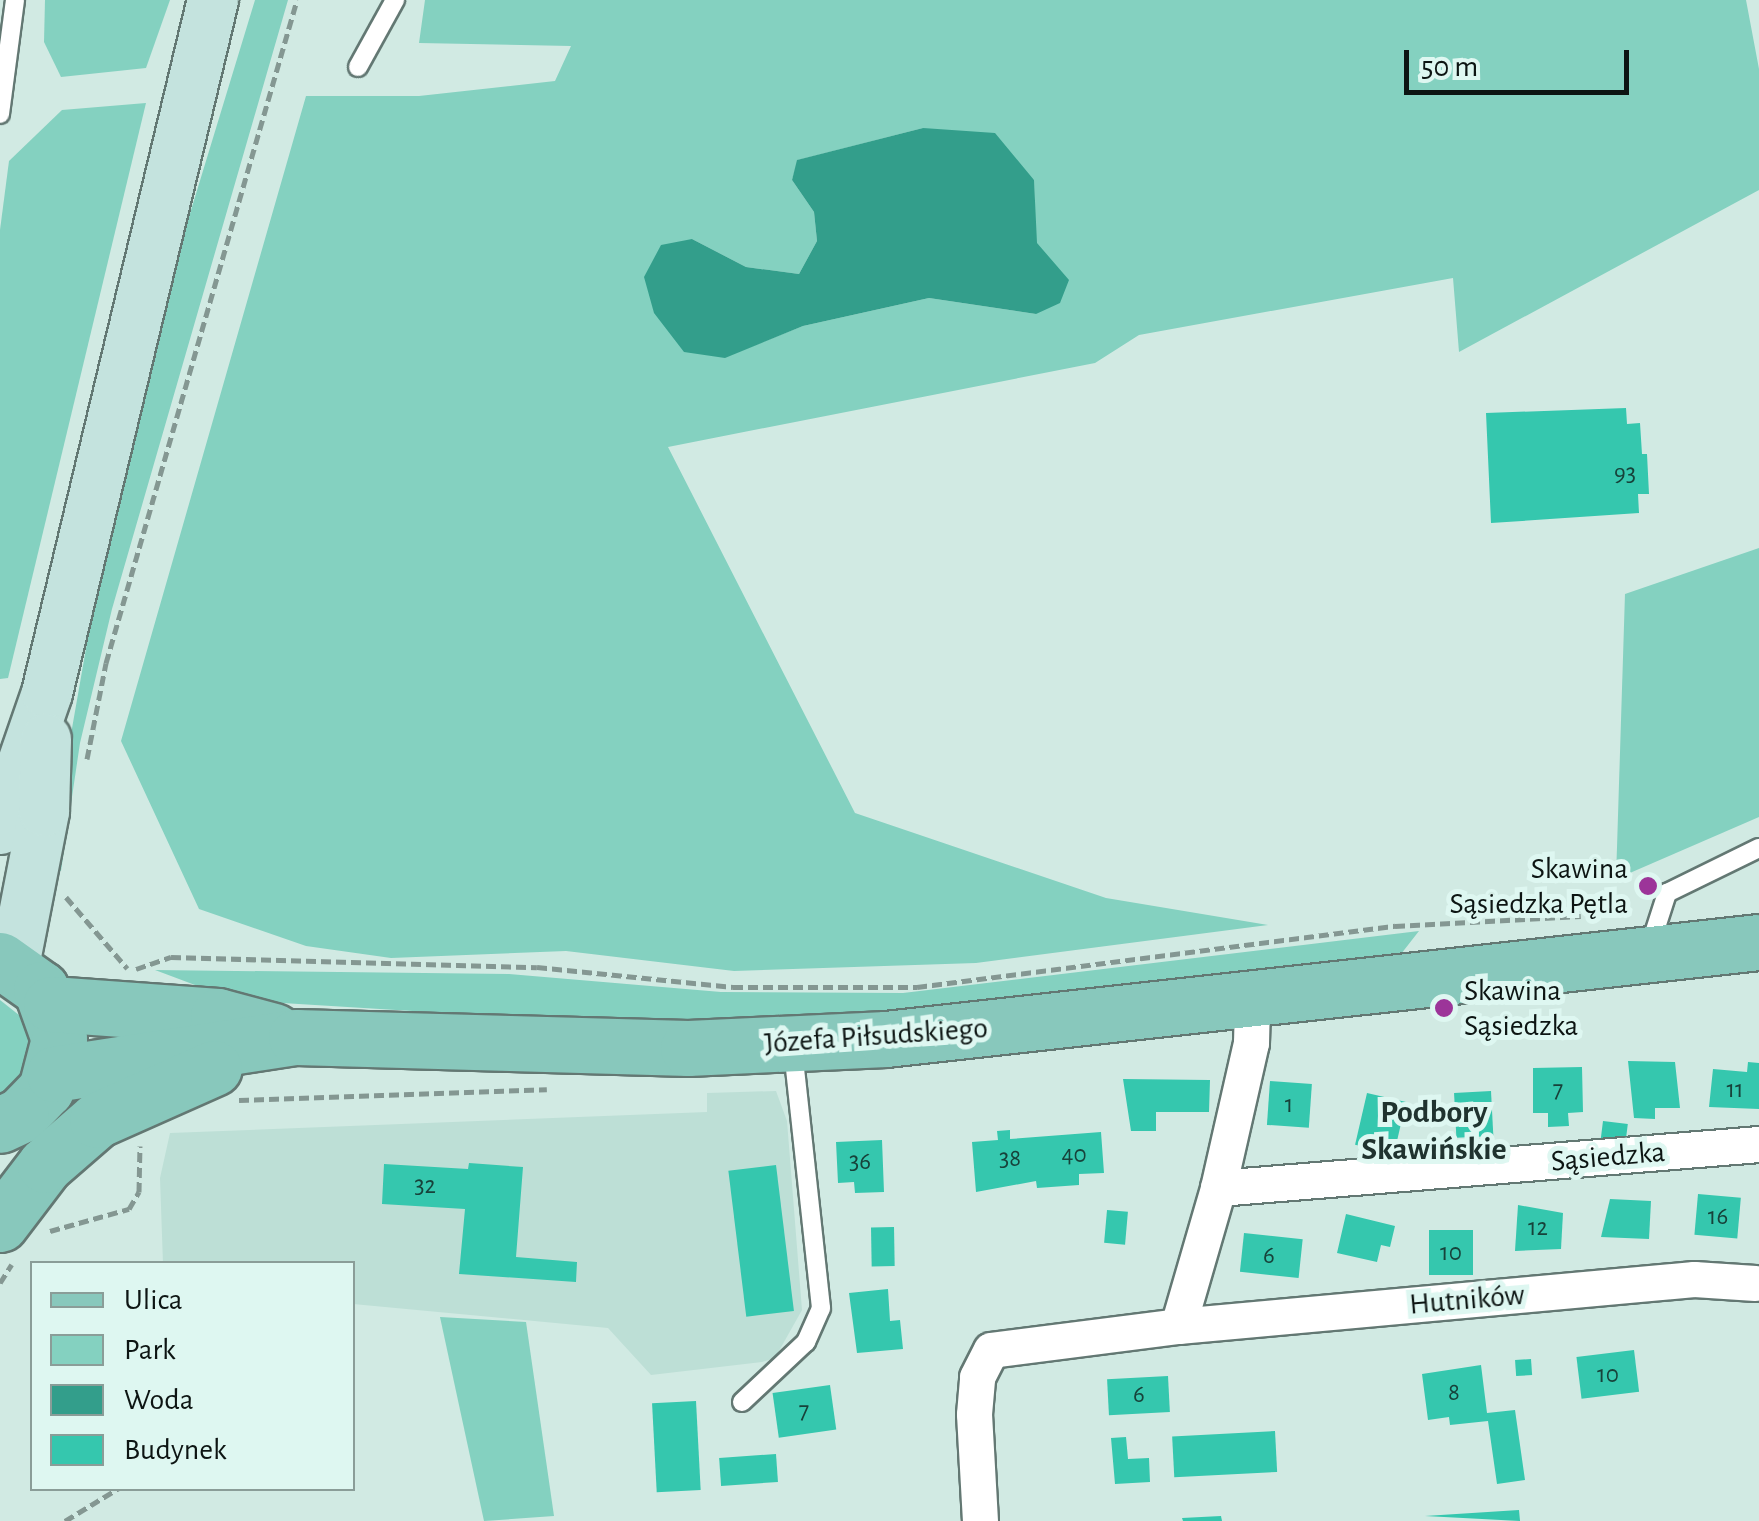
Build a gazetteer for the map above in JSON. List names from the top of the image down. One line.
{"streets":{"main road":["Józefa Piłsudskiego"],"street":["Sąsiedzka","Hutników"]},"districts":["Podbory Skawińskie"],"places":["Skawina Sąsiedzka Pętla","Skawina Sąsiedzka"],"house_numbers":["93","7","11","1","40","38","36","32","16","12","10","6","10","8","6","7"],"legend":["Ulica","Park","Woda","Budynek"],"scale_bar":"50 m"}
